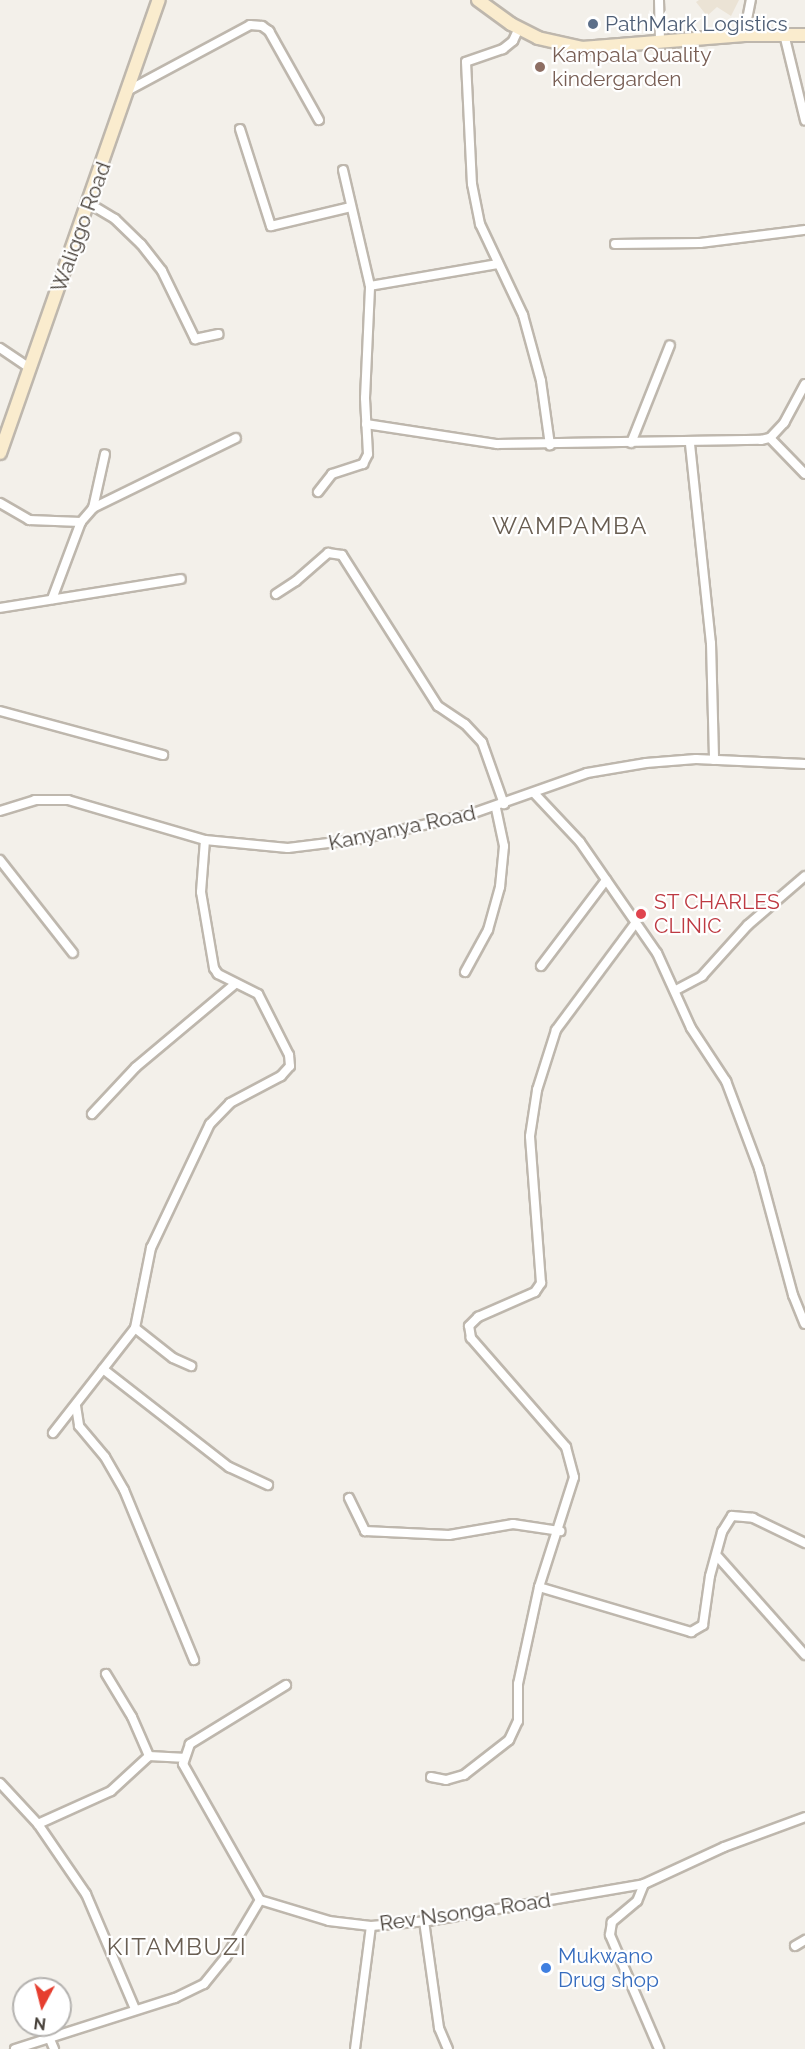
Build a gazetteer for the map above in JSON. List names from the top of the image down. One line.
{"streets":{"street":["Waliggo Road","Kanyanya Road","Rev Nsonga Road"]},"districts":["WAMPAMBA","KITAMBUZI"],"places":["PathMark Logistics","Kampala Quality kindergarden","ST CHARLES CLINIC","Mukwano Drug shop"],"north":"bottom"}
